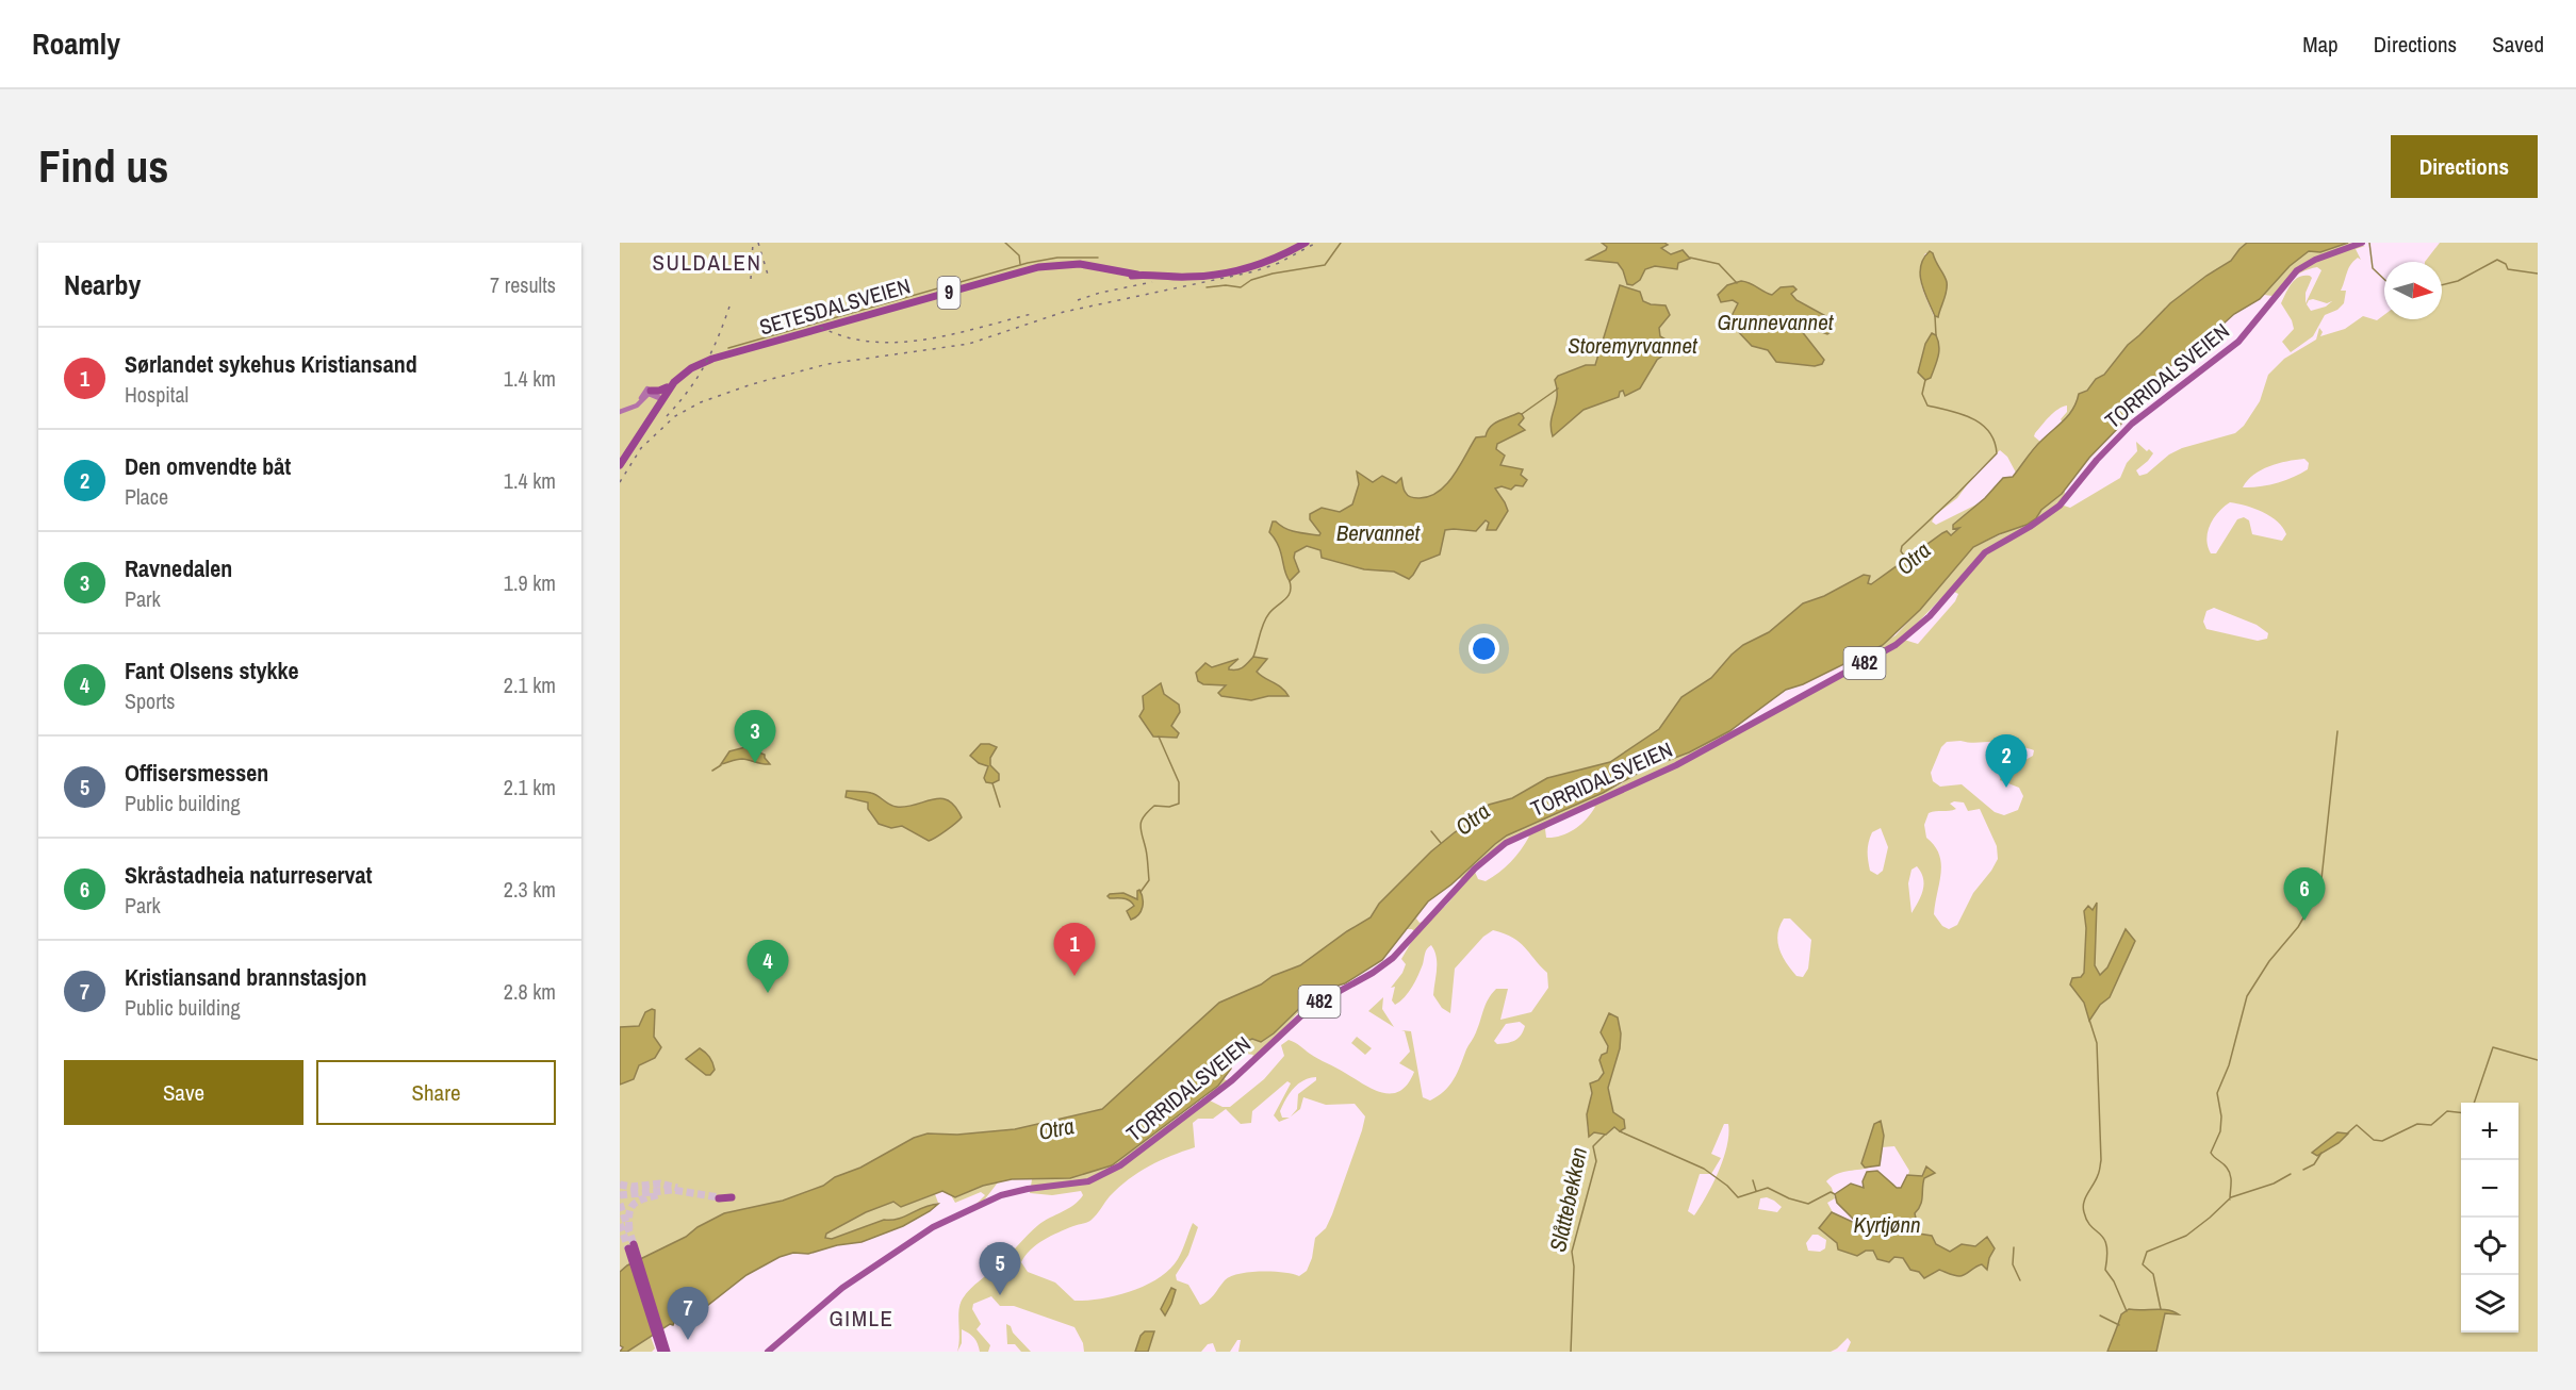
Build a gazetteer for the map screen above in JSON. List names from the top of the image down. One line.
{"streets":{"highway":["9","SETESDALSVEIEN"],"main road":["TORRIDALSVEIEN","482"]},"districts":["SULDALEN","GIMLE"],"water":["Grunnevannet","Storemyrvannet","Bervannet","Otra","Slåttebekken","Kyrtjønn"],"north":"right","page":{"header":"Roamly","nav":["Map","Directions","Saved"],"buttons":["Directions",["Save","Share"]],"title":"Find us","heading":["Nearby","7 results"],"list":[{"mark":"1","name":"Sørlandet sykehus Kristiansand","note":"Hospital","value":"1.4 km"},{"mark":"2","name":"Den omvendte båt","note":"Place","value":"1.4 km"},{"mark":"3","name":"Ravnedalen","note":"Park","value":"1.9 km"},{"mark":"4","name":"Fant Olsens stykke","note":"Sports","value":"2.1 km"},{"mark":"5","name":"Offisersmessen","note":"Public building","value":"2.1 km"},{"mark":"6","name":"Skråstadheia naturreservat","note":"Park","value":"2.3 km"},{"mark":"7","name":"Kristiansand brannstasjon","note":"Public building","value":"2.8 km"}],"pins":["3","2","6","1","4","5","7"],"map_buttons":["+","−"]}}
